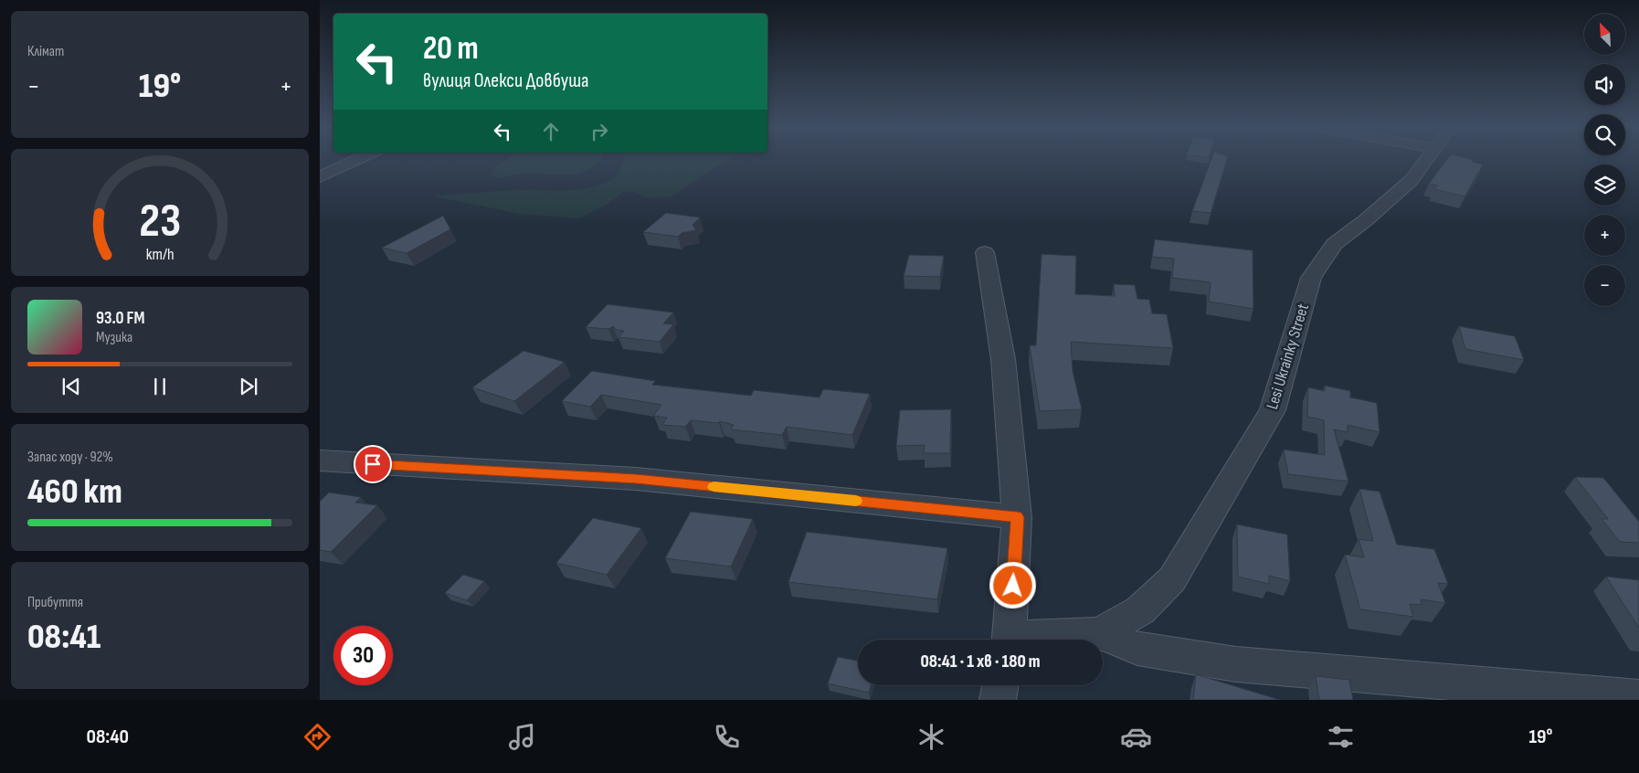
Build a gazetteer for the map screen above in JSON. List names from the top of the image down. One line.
{"streets":{"street":["Lesi Ukrainky Street"]},"north":"top left","page":{"tile":["Клімат",["Запас ходу · 92%","460 km"],["Прибуття","08:41"]],"map_buttons":["+","−"],"turn":["20 m","вулиця Олекси Довбуша"],"heat":["−","19°","+"],"song":["93.0 FM","Музика"],"limit":"30","trip":"08:41 · 1 хв · 180 m","tabs":["08:40","19°"],"gauge":["23","km/h"]}}
